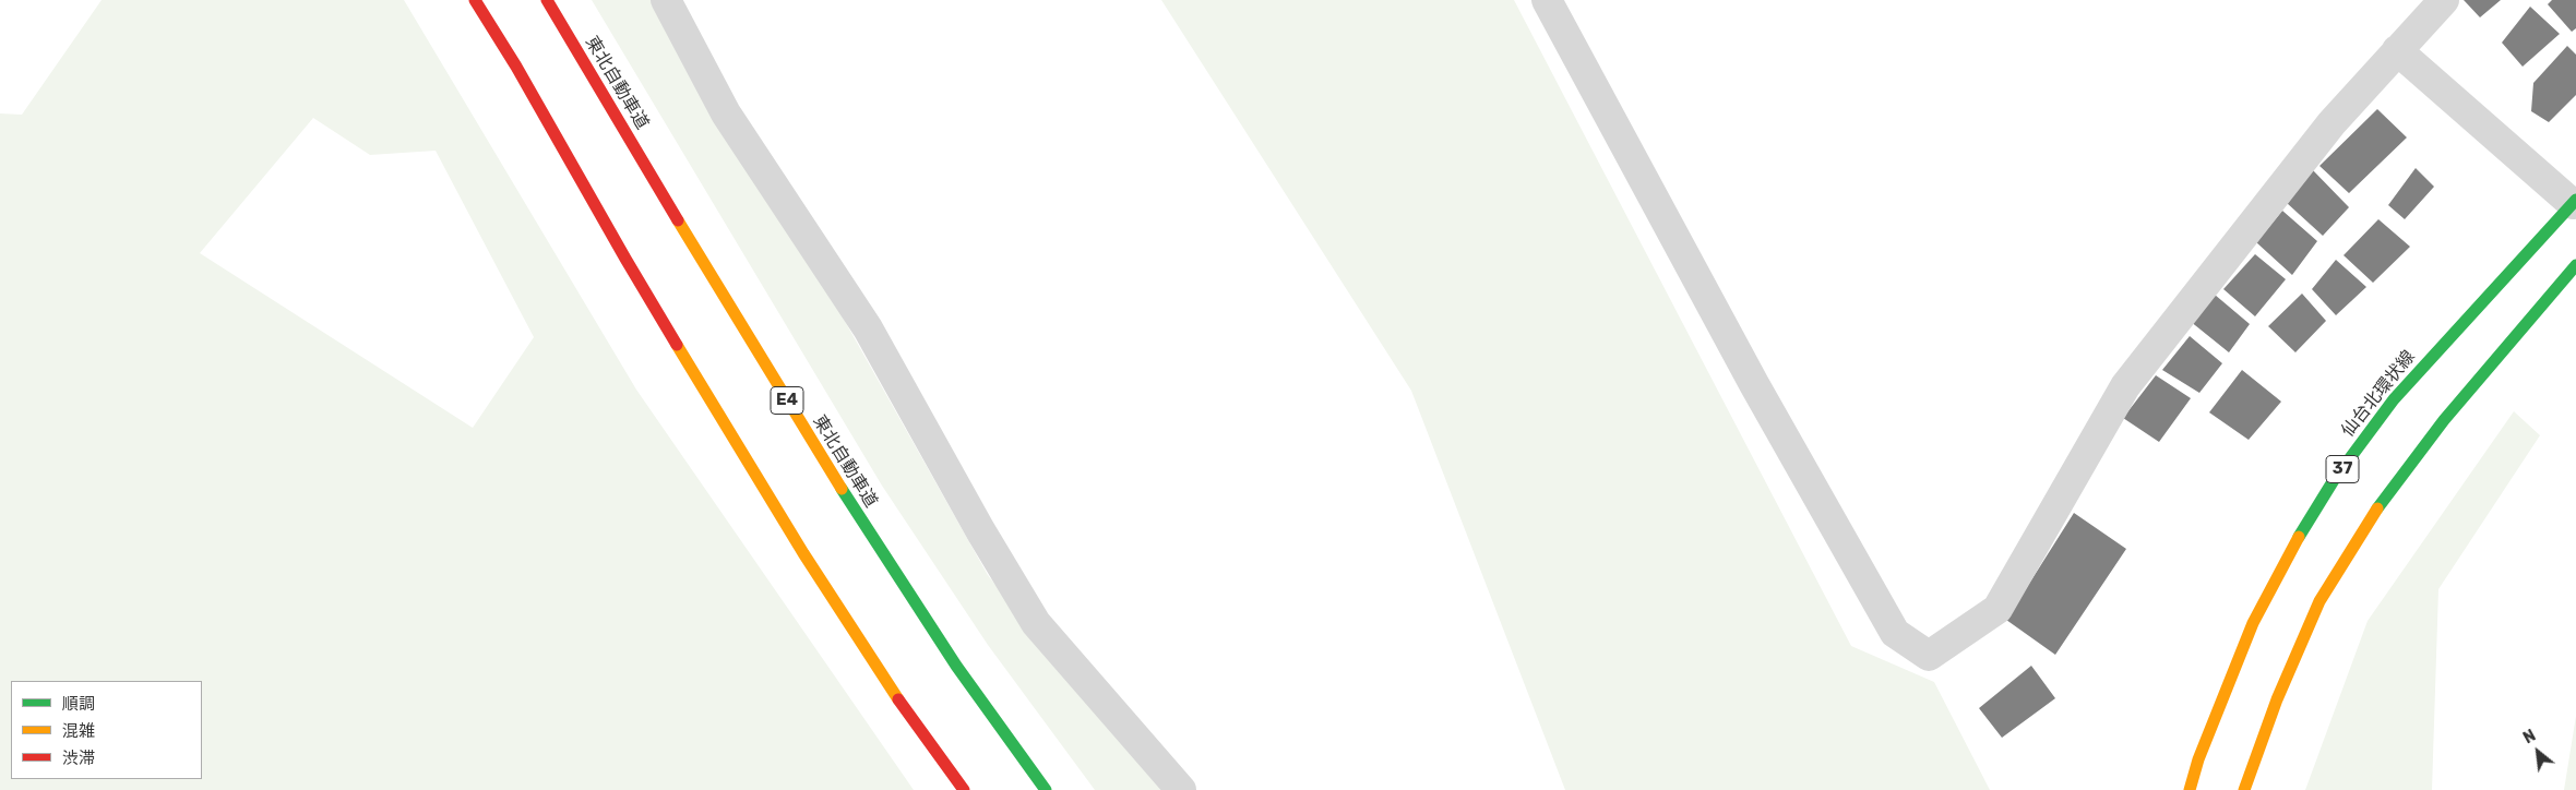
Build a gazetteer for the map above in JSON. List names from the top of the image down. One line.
{"streets":{"main road":["東北自動車道","仙台北環状線","E4","37"]},"legend":["順調","混雑","渋滞"],"north":"top left"}
